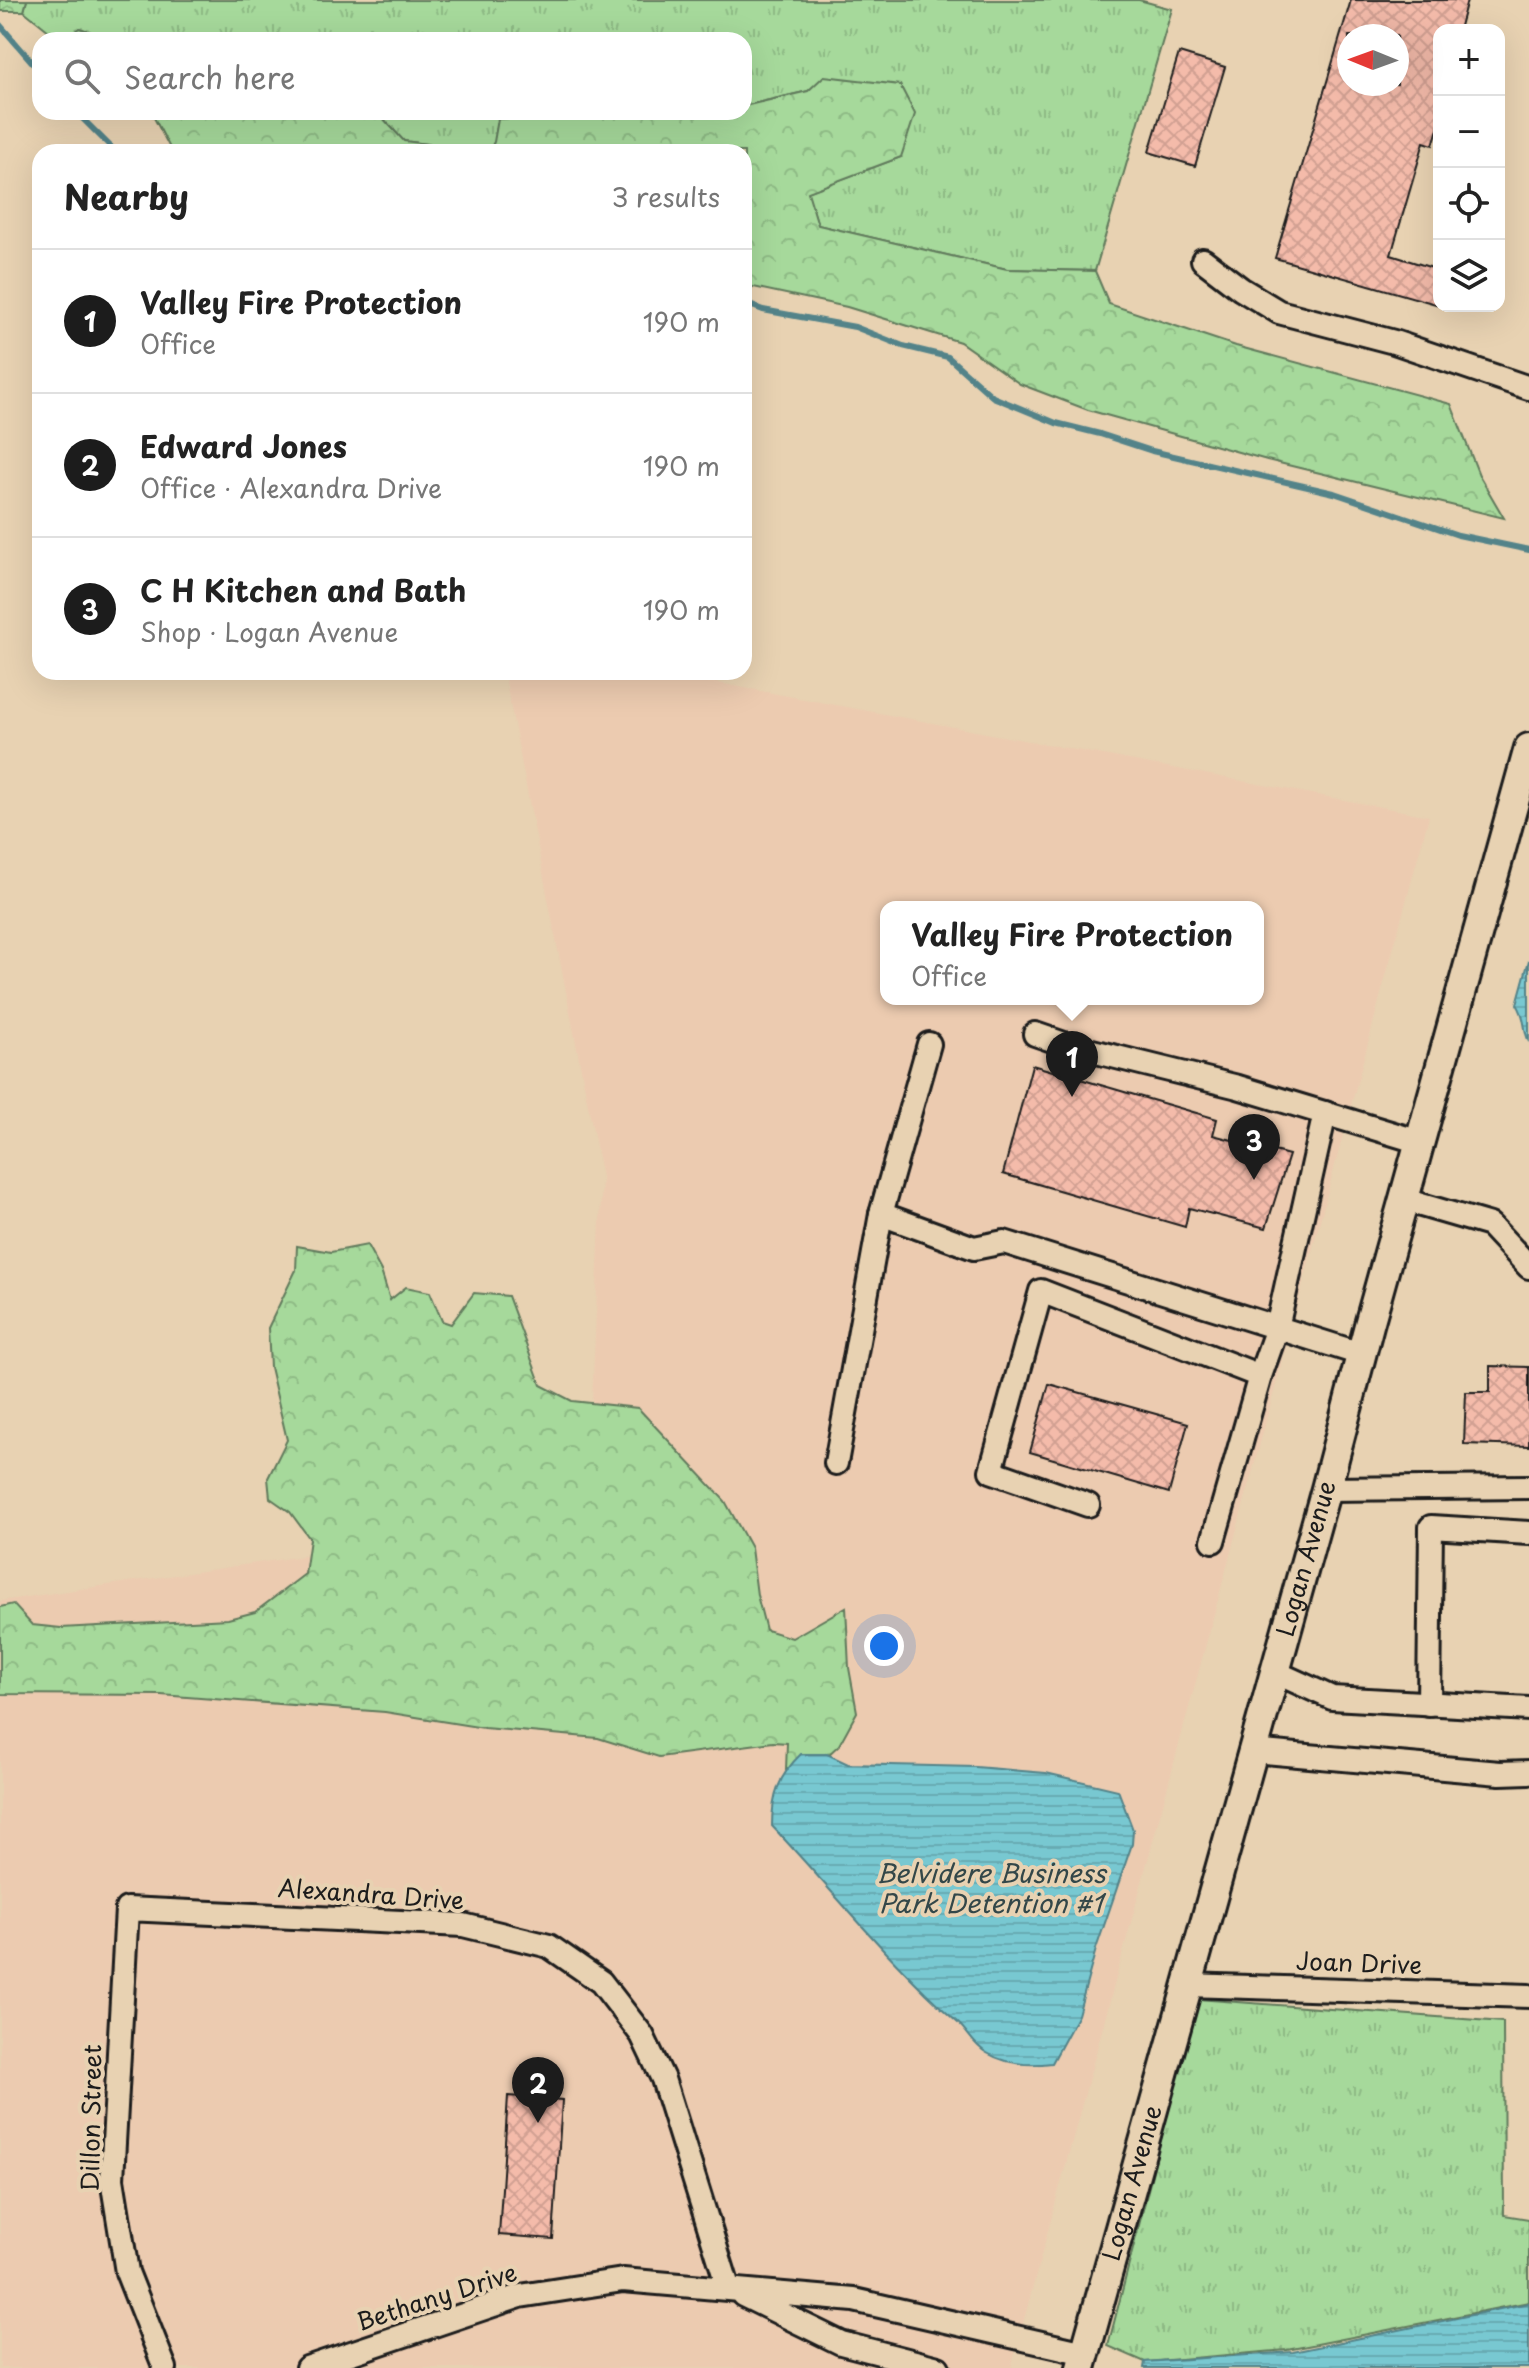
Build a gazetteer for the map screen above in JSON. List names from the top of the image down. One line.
{"streets":{"main road":["Logan Avenue"],"street":["Alexandra Drive","Joan Drive","Dillon Street","Bethany Drive"]},"crossings":[["Logan Avenue","Joan Drive"],["Logan Avenue","Bethany Drive"],["Alexandra Drive","Dillon Street"],["Alexandra Drive","Bethany Drive"]],"water":["Belvidere Business Park Detention #1"],"north":"left","page":{"map_buttons":["+","−"],"search":"Search here","heading":["Nearby","3 results"],"list":[{"mark":"1","name":"Valley Fire Protection","note":"Office","value":"190 m"},{"mark":"2","name":"Edward Jones","note":"Office · Alexandra Drive","value":"190 m"},{"mark":"3","name":"C H Kitchen and Bath","note":"Shop · Logan Avenue","value":"190 m"}],"popup":["Valley Fire Protection","Office"],"pins":["1","3","2"]}}
